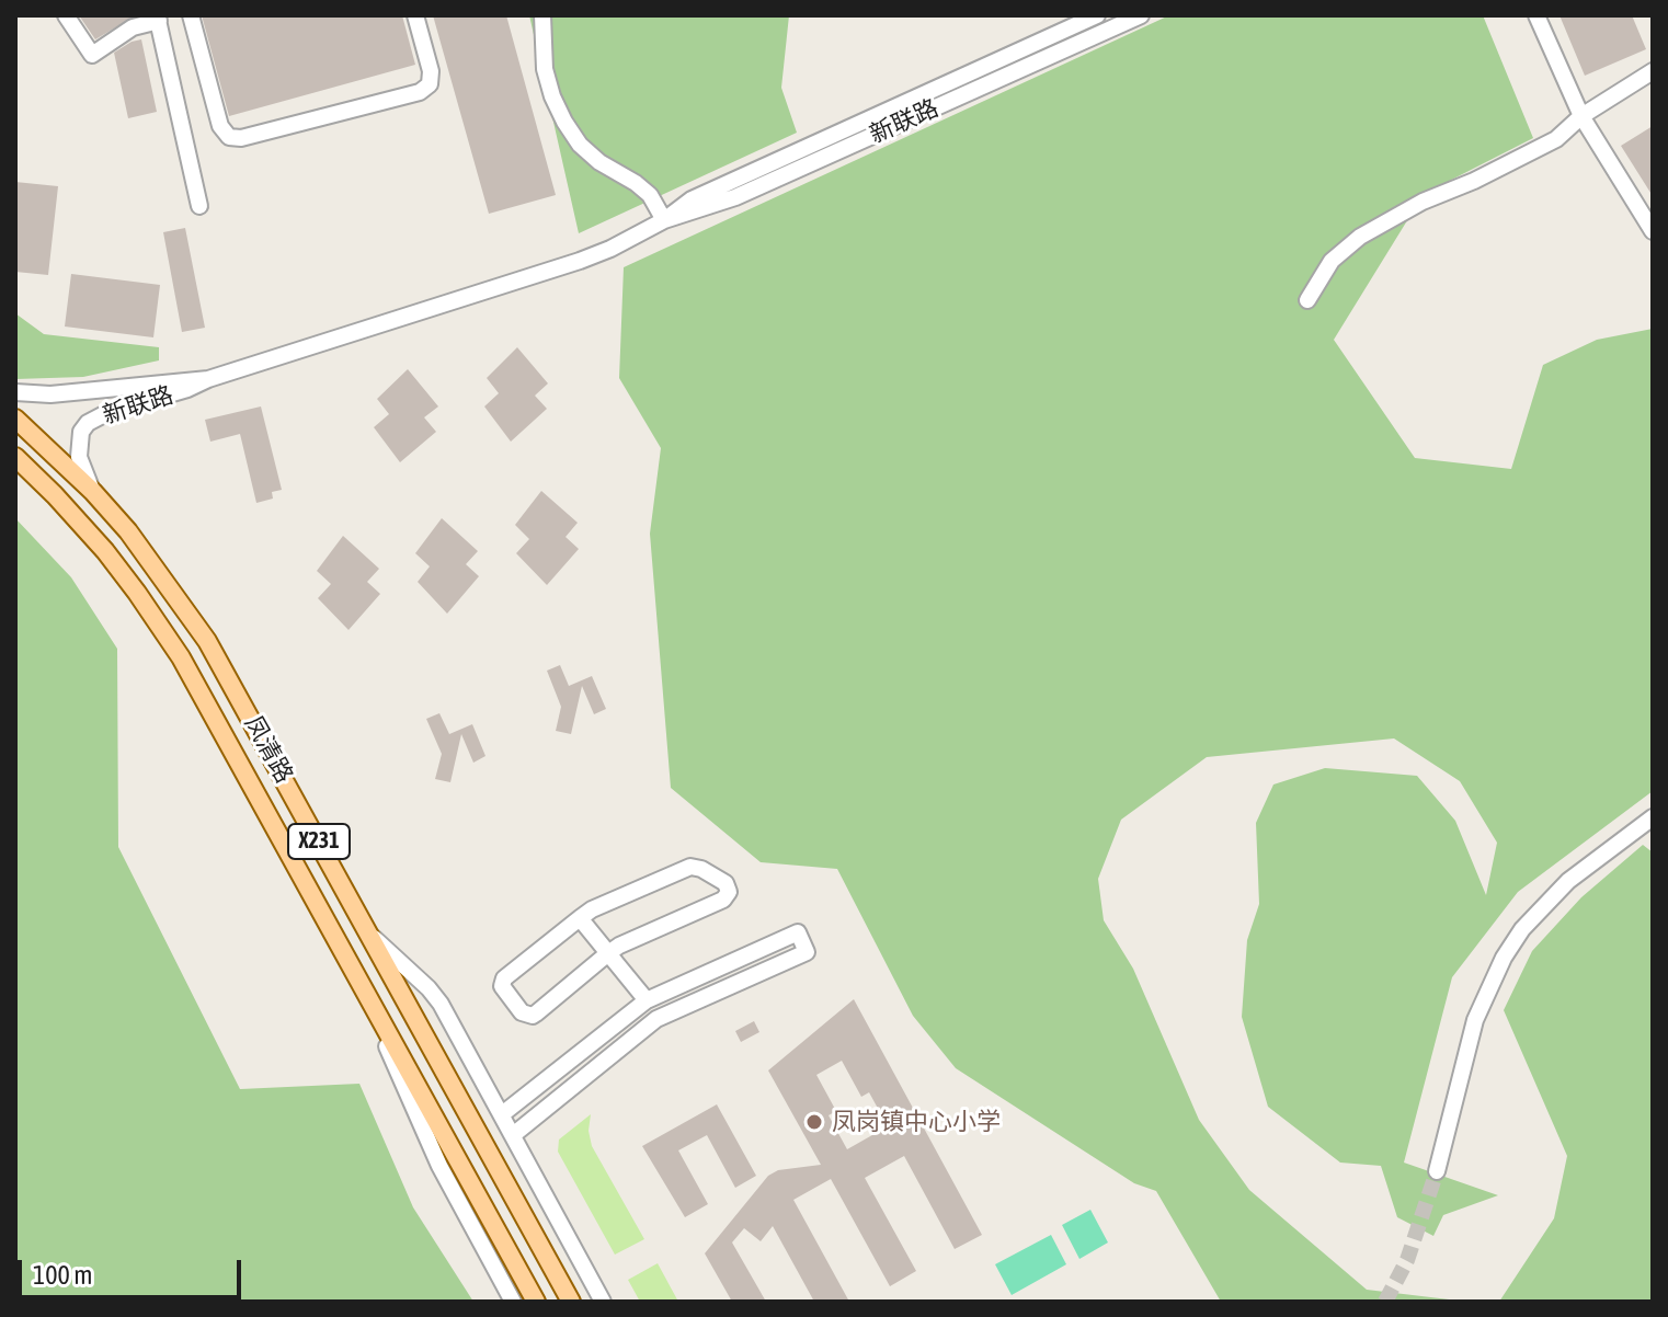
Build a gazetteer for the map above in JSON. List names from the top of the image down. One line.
{"streets":{"main road":["凤清路","X231"],"street":["新联路"]},"crossings":[["新联路","凤清路"]],"places":["凤岗镇中心小学"],"scale_bar":"100 m"}
